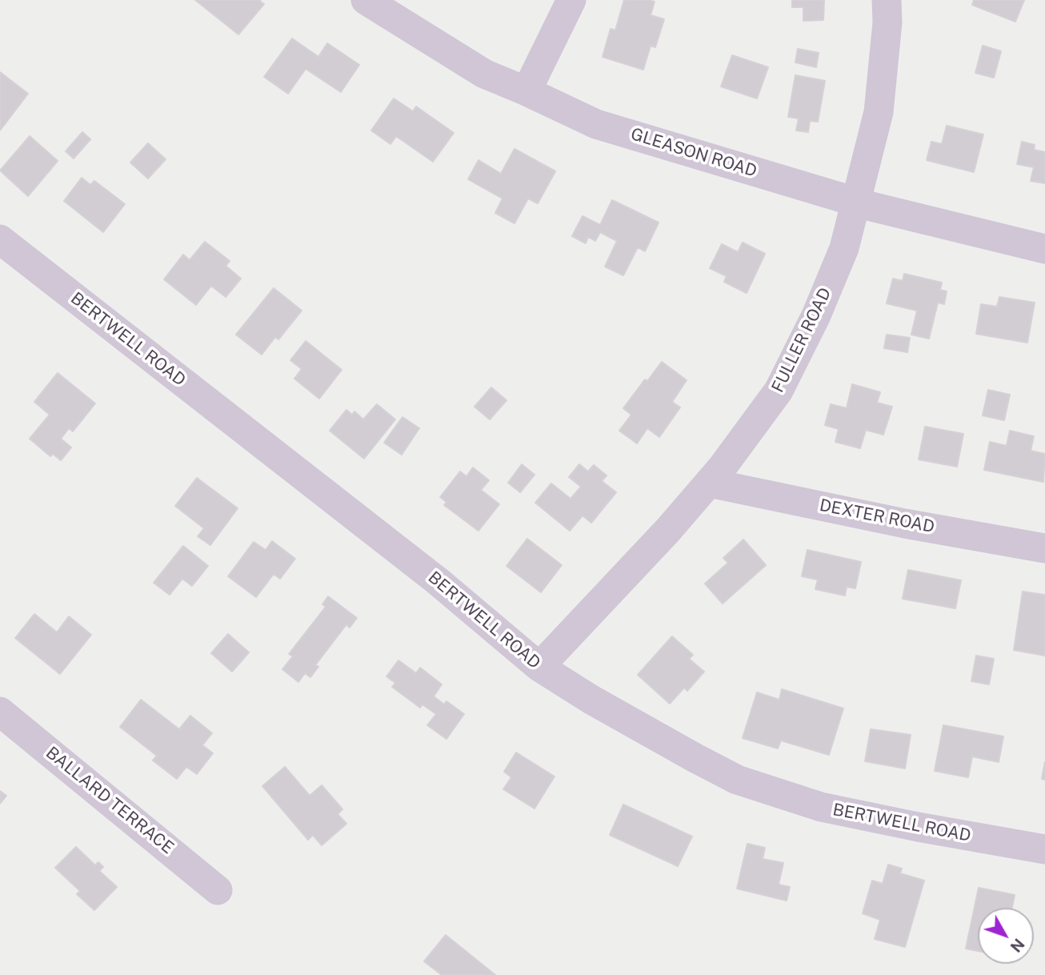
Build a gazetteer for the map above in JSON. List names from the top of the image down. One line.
{"streets":{"street":["GLEASON ROAD","BERTWELL ROAD","FULLER ROAD","DEXTER ROAD","BALLARD TERRACE"]},"crossings":[["GLEASON ROAD","FULLER ROAD"],["BERTWELL ROAD","FULLER ROAD"],["FULLER ROAD","DEXTER ROAD"]],"north":"bottom right"}
